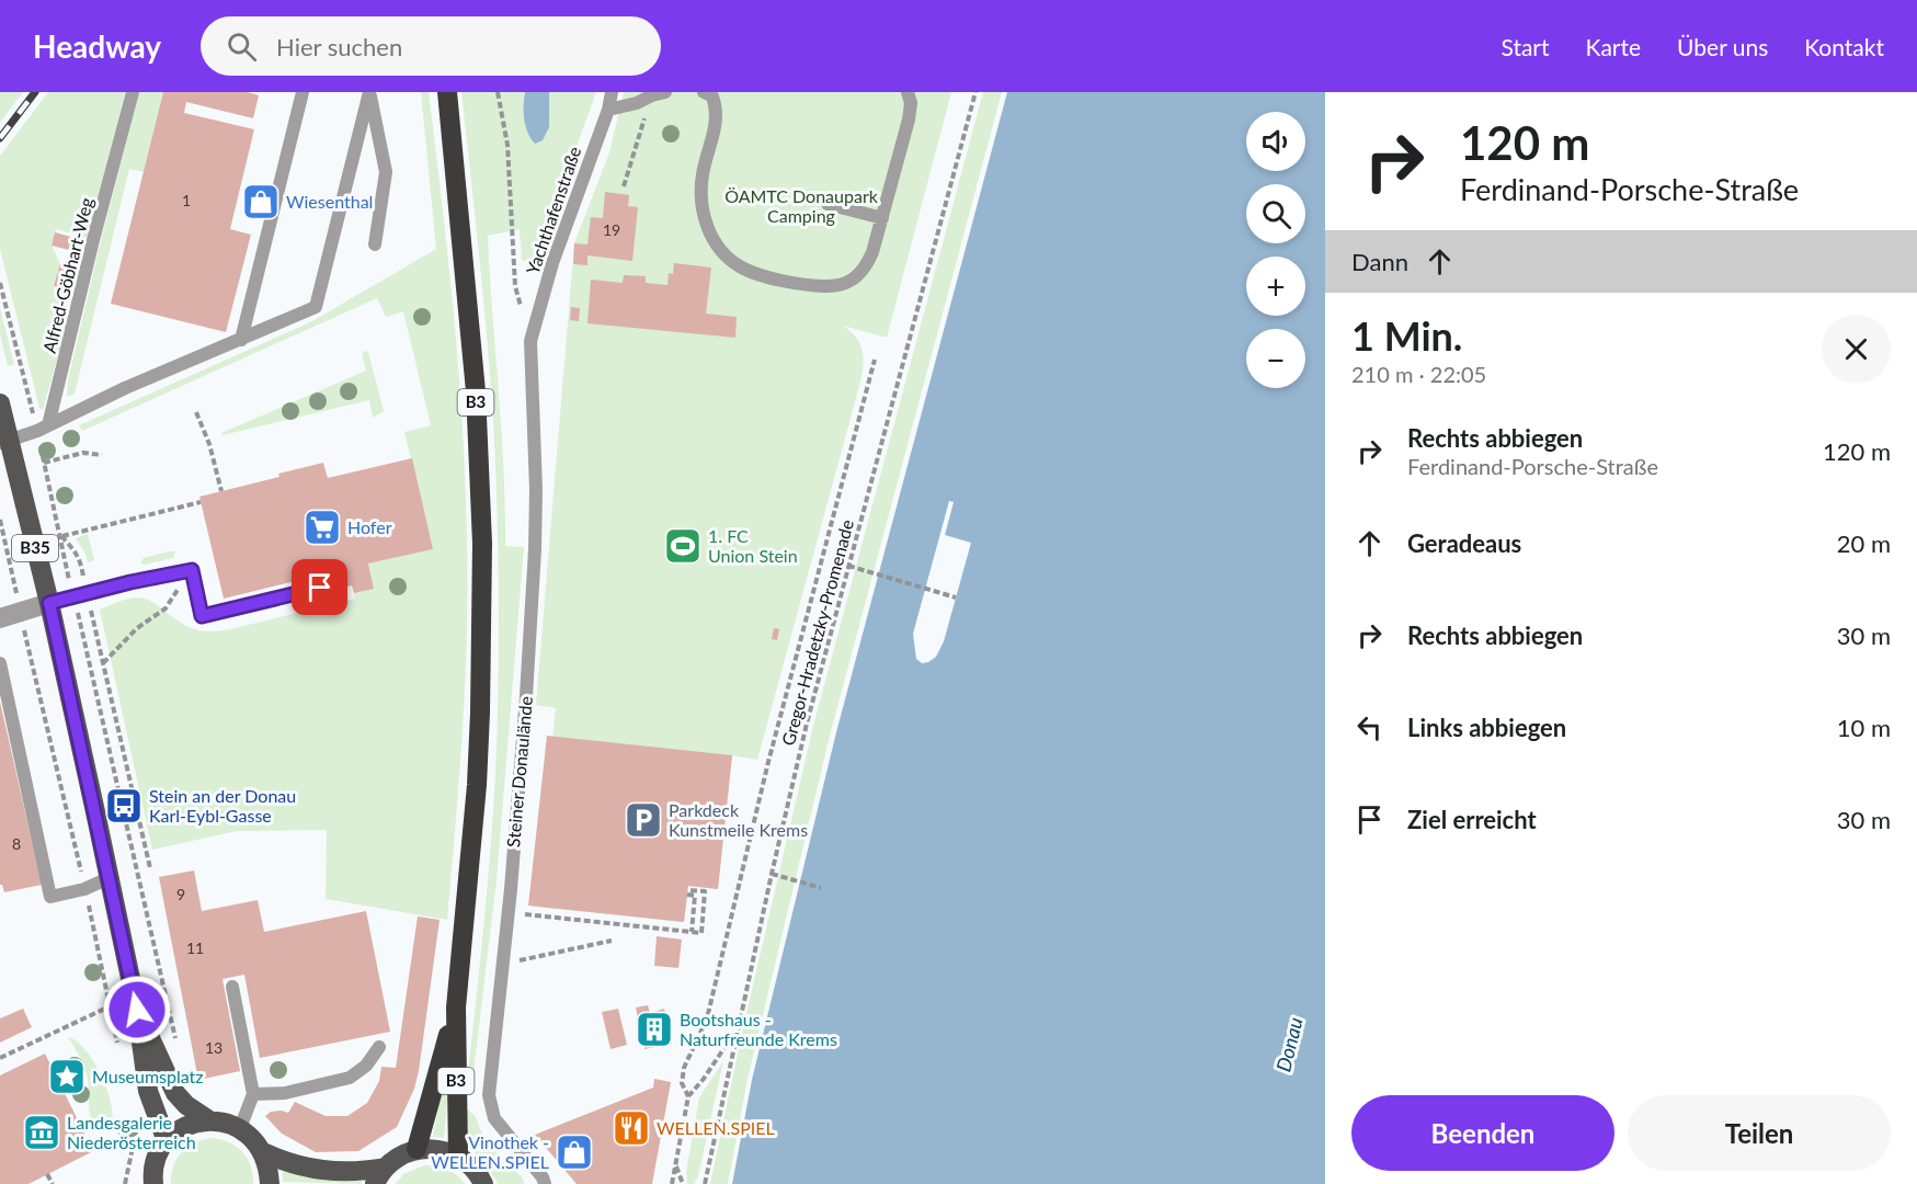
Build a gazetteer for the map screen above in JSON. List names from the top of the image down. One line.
{"streets":{"highway":["B3"],"main road":["B35"],"lane":["Yachthafenstraße","Alfred-Göbhart-Weg","Steiner Donaulände"],"path":["Gregor-Hradetzky-Promenade"]},"crossings":[["Yachthafenstraße","Steiner Donaulände"]],"water":["Donau"],"parks":["ÖAMTC Donaupark Camping"],"places":{"shop":["Wiesenthal","Vinothek - WELLEN.SPIEL"],"supermarket":["Hofer"],"sports":["1. FC Union Stein"],"bus stop":["Stein an der Donau Karl-Eybl-Gasse"],"parking":["Parkdeck Kunstmeile Krems"],"building":["Bootshaus - Naturfreunde Krems"],"place":["Museumsplatz"],"restaurant":["WELLEN.SPIEL"],"museum":["Landesgalerie Niederösterreich"]},"house_numbers":["1","19","8","9","11","13"],"page":{"header":"Headway","search":"Hier suchen","nav":["Start","Karte","Über uns","Kontakt"],"turn":["120 m","Ferdinand-Porsche-Straße"],"map_buttons":["+","−"],"then":"Dann","heading":["1 Min.","210 m · 22:05"],"list":[{"name":"Rechts abbiegen","note":"Ferdinand-Porsche-Straße","value":"120 m"},{"name":"Geradeaus","value":"20 m"},{"name":"Rechts abbiegen","value":"30 m"},{"name":"Links abbiegen","value":"10 m"},{"name":"Ziel erreicht","value":"30 m"}],"buttons":["Beenden","Teilen"]}}
